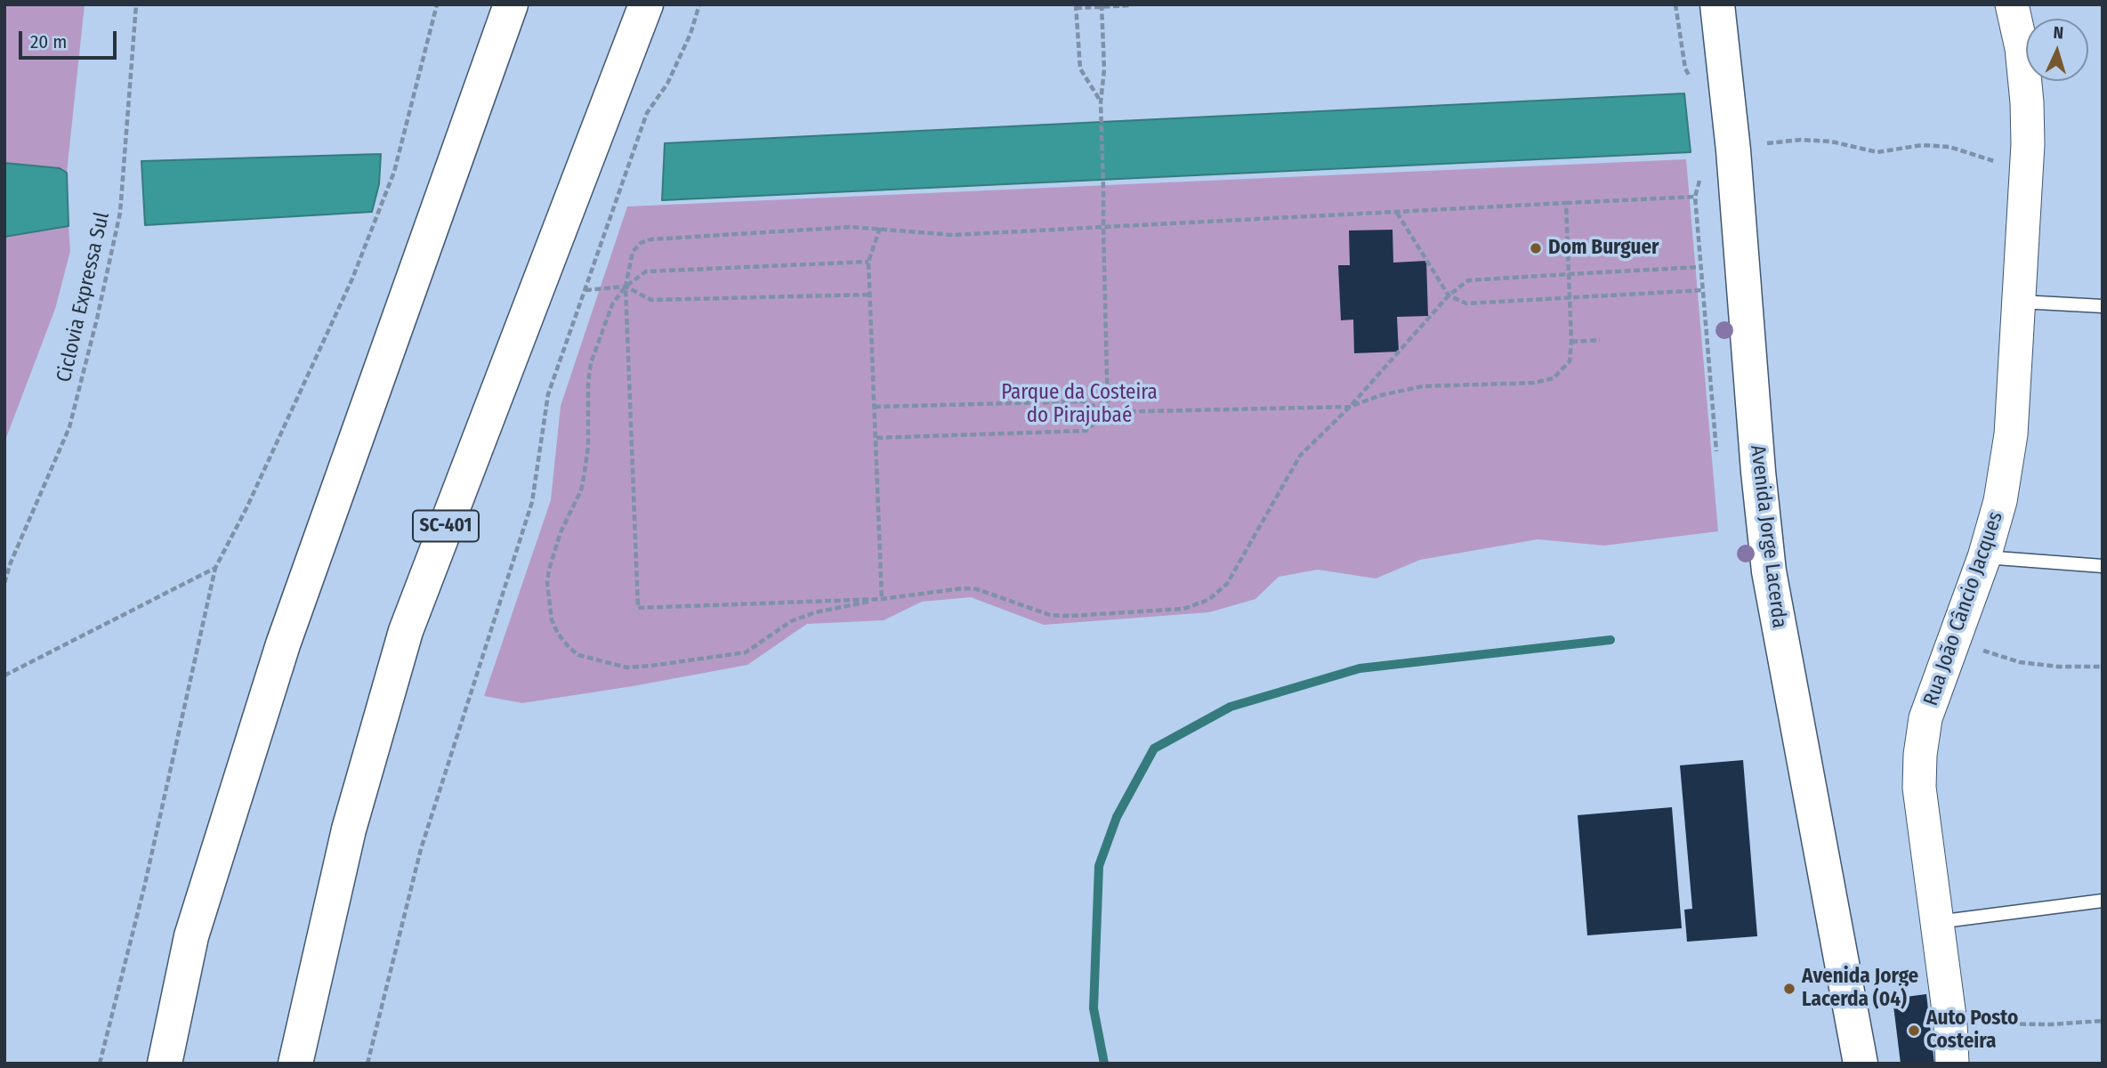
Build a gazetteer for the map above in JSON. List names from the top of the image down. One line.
{"streets":{"main road":["SC-401","Avenida Jorge Lacerda"],"street":["Rua João Câncio Jacques"],"path":["Ciclovia Expressa Sul"]},"parks":["Parque da Costeira do Pirajubaé"],"places":["Dom Burguer","Avenida Jorge Lacerda (04)","Auto Posto Costeira"],"scale_bar":"20 m","north":"top"}
